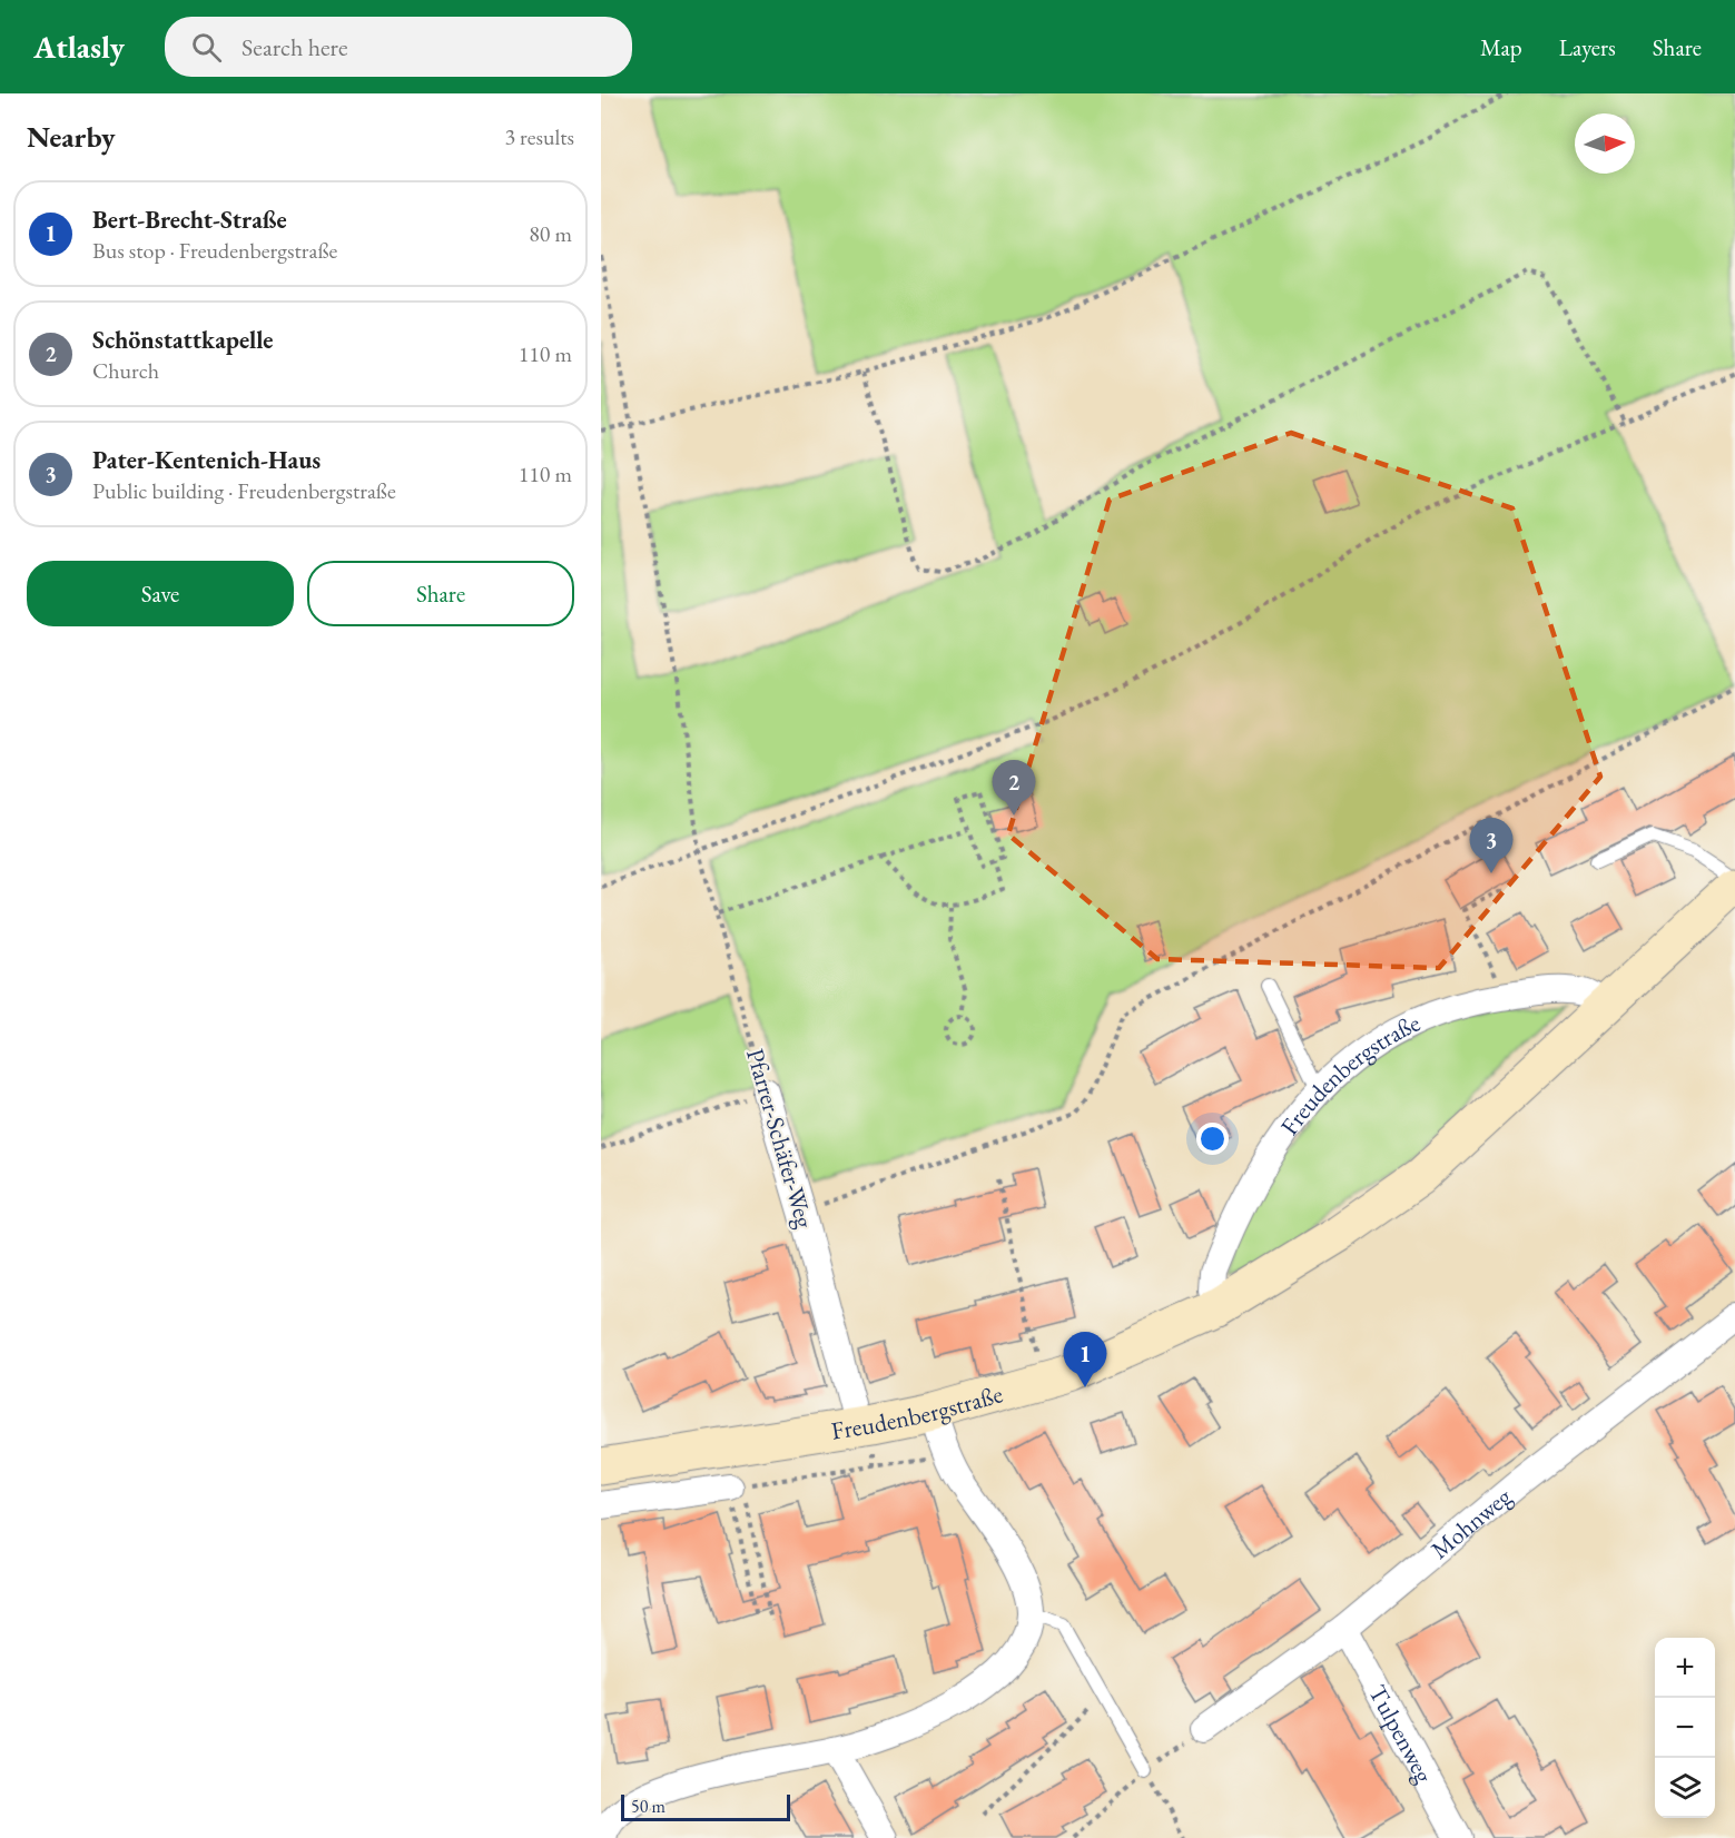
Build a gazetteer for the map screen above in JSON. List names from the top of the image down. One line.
{"streets":{"street":["Freudenbergstraße","Pfarrer-Schäfer-Weg","Mohnweg","Tulpenweg"]},"crossings":[["Freudenbergstraße","Pfarrer-Schäfer-Weg"],["Mohnweg","Tulpenweg"]],"scale_bar":"50 m","north":"right","page":{"header":"Atlasly","search":"Search here","nav":["Map","Layers","Share"],"heading":["Nearby","3 results"],"list":[{"mark":"1","name":"Bert-Brecht-Straße","note":"Bus stop · Freudenbergstraße","value":"80 m"},{"mark":"2","name":"Schönstattkapelle","note":"Church","value":"110 m"},{"mark":"3","name":"Pater-Kentenich-Haus","note":"Public building · Freudenbergstraße","value":"110 m"}],"buttons":["Save","Share"],"pins":["2","3","1"],"map_buttons":["+","−"],"scale":"50 m"}}
